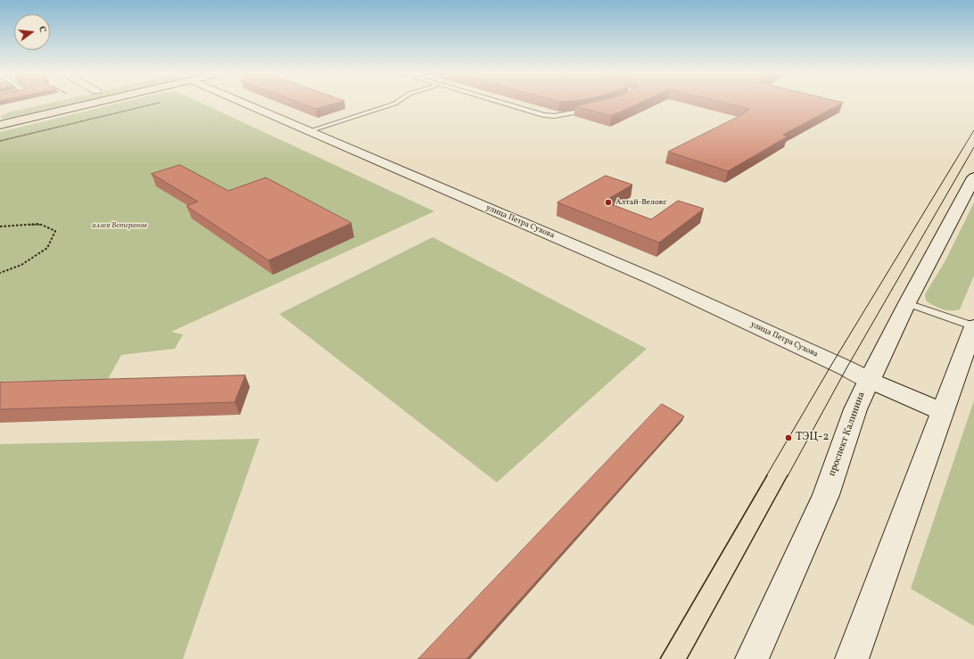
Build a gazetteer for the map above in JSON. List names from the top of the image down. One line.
{"streets":{"street":["улица Петра Сухова","проспект Калинина"]},"crossings":[["улица Петра Сухова","проспект Калинина"]],"parks":["аллея Ветеранов"],"places":["Алтай-Велокс","ТЭЦ-2"],"north":"right"}
